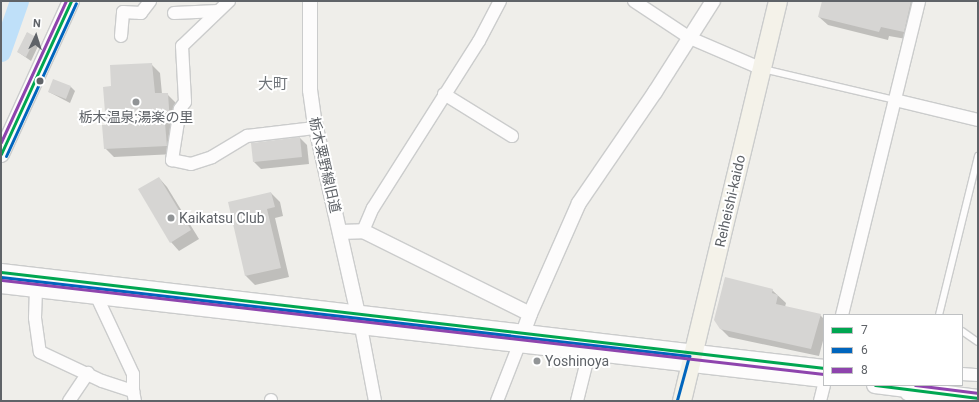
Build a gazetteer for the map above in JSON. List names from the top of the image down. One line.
{"streets":{"main road":["Reiheishi-kaido"],"street":["栃木粟野線旧道"]},"districts":["大町"],"places":["栃木温泉;湯楽の里","Kaikatsu Club","Yoshinoya"],"lines":["transit line 7","transit line 8","transit line 6"],"legend":["7","6","8"],"north":"top"}
